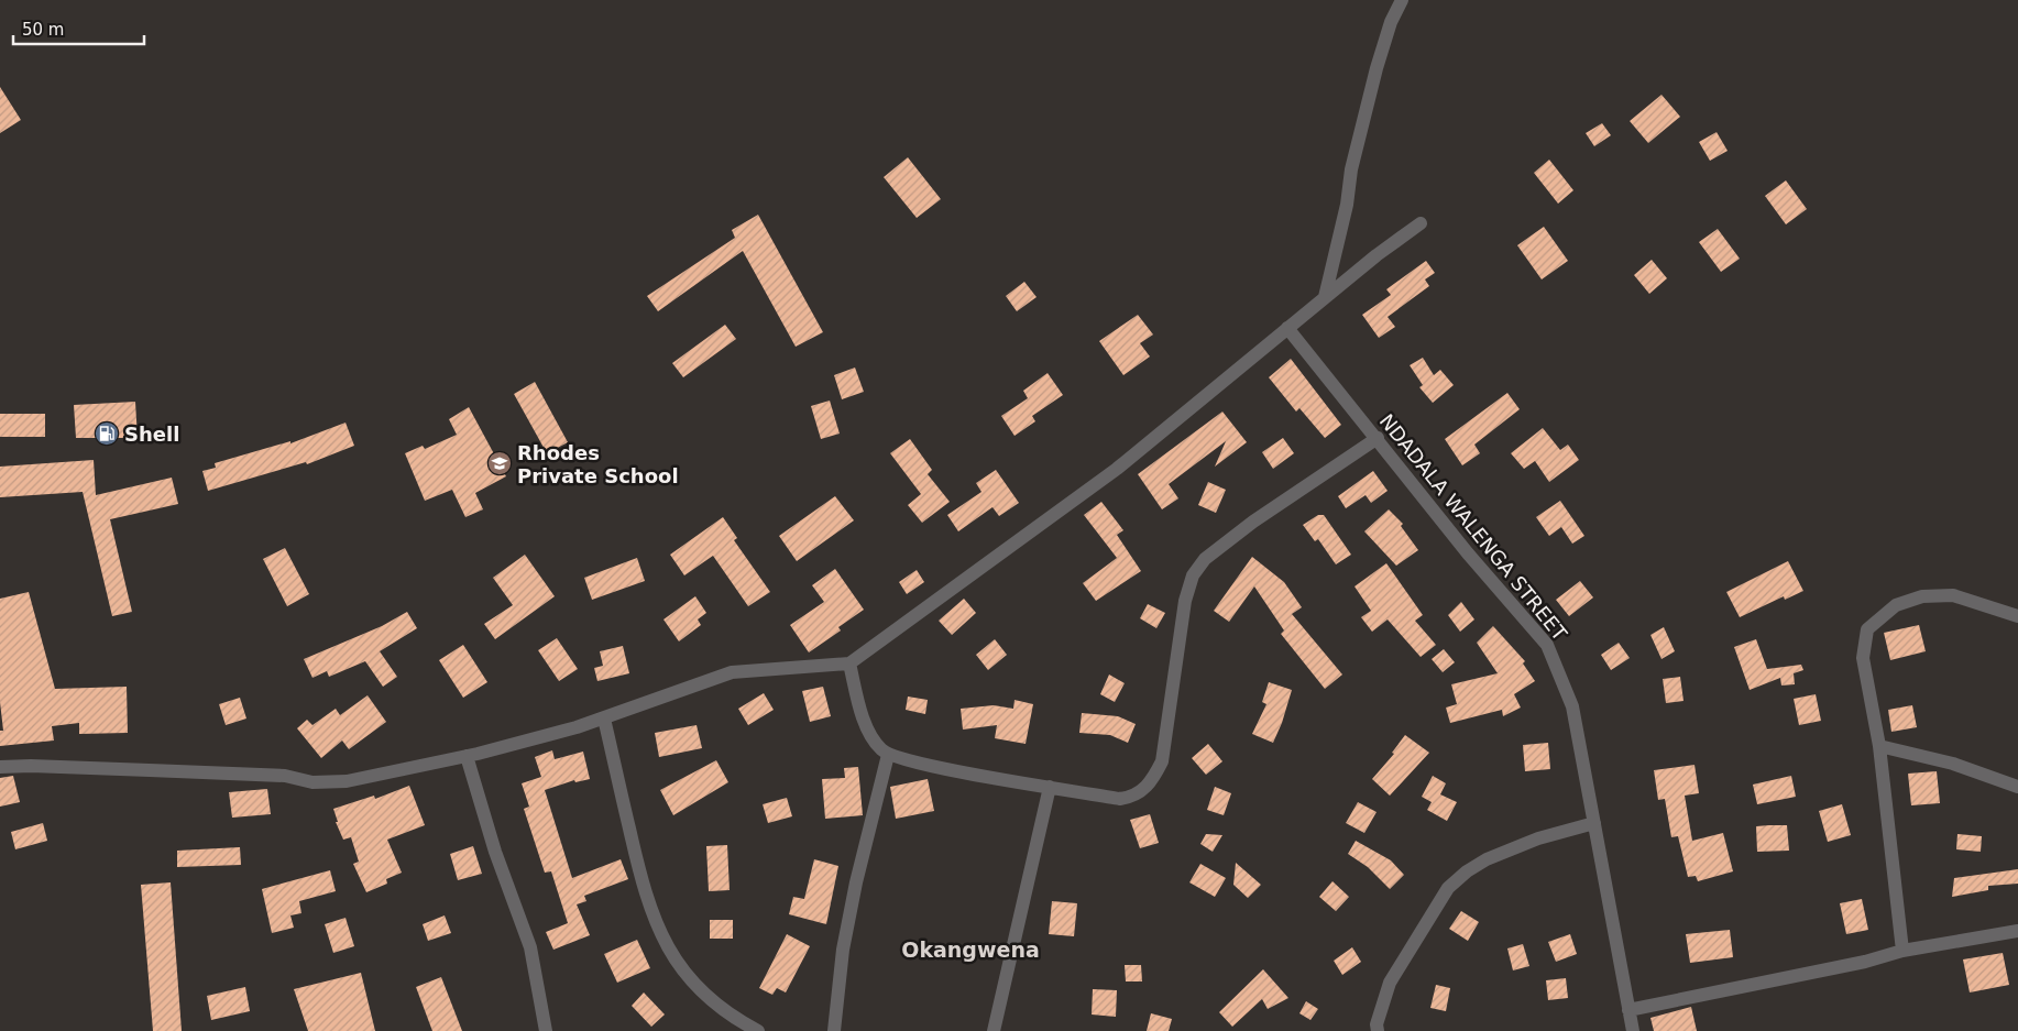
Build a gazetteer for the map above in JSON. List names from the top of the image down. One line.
{"streets":{"street":["NDADALA WALENGA STREET"]},"districts":["Okangwena"],"places":{"fuel station":["Shell"],"school or university":["Rhodes Private School"]},"scale_bar":"50 m"}
